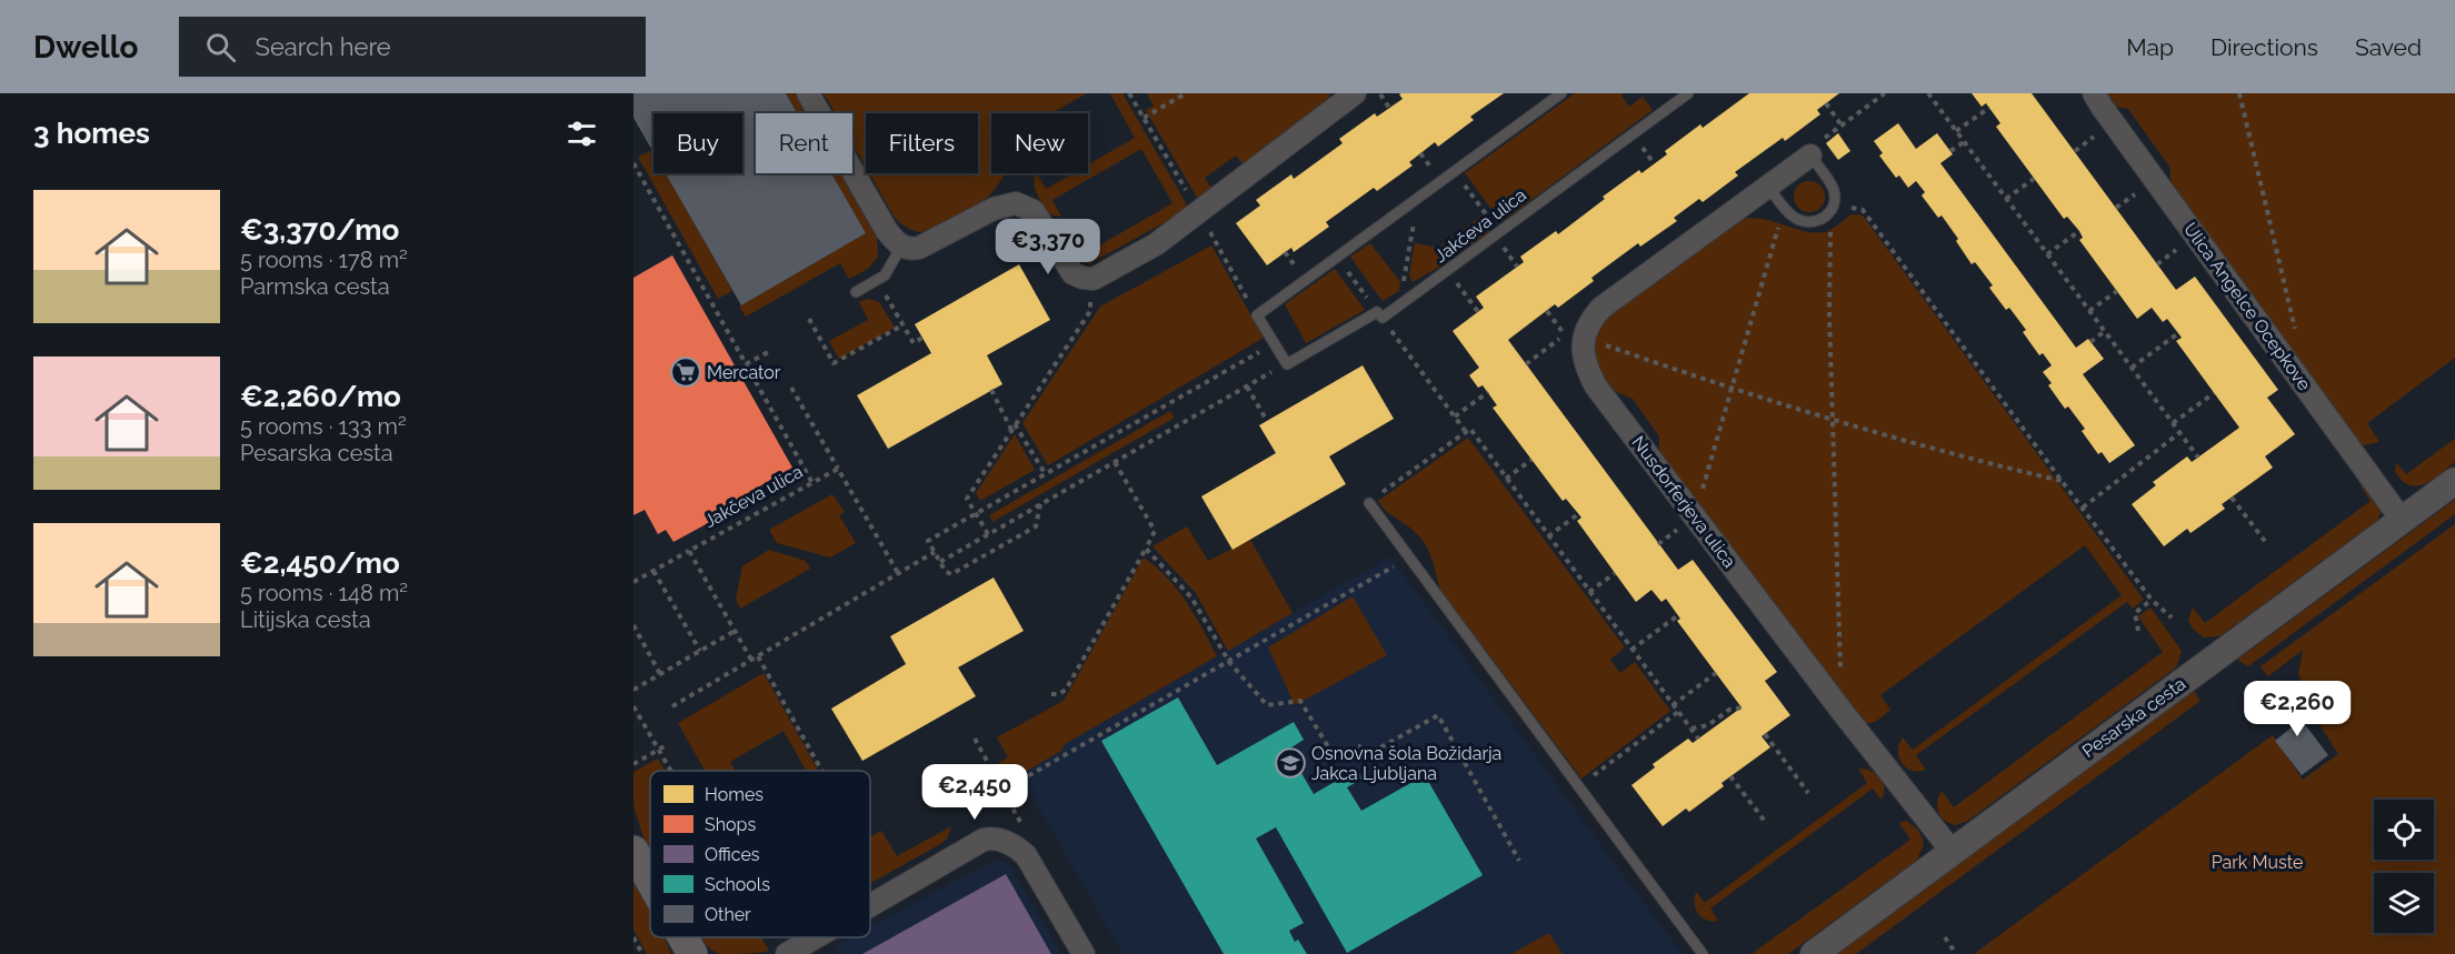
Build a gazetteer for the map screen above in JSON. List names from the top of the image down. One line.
{"streets":{"street":["Ulica Angelce Ocepkove","Nusdorferjeva ulica","Pesarska cesta"],"lane":["Jakčeva ulica"]},"crossings":[["Ulica Angelce Ocepkove","Pesarska cesta"],["Nusdorferjeva ulica","Pesarska cesta"]],"parks":["Park Muste"],"places":{"supermarket":["Mercator"],"school or university":["Osnovna šola Božidarja Jakca Ljubljana"]},"legend":["Homes","Shops","Offices","Schools","Other"],"page":{"header":"Dwello","search":"Search here","nav":["Map","Directions","Saved"],"heading":"3 homes","chip":["Buy","Rent","Filters","New"],"list":[{"name":"€3,370/mo","note":"5 rooms · 178 m² · Parmska cesta"},{"name":"€2,260/mo","note":"5 rooms · 133 m² · Pesarska cesta"},{"name":"€2,450/mo","note":"5 rooms · 148 m² · Litijska cesta"}],"price":["€3,370","€2,260","€2,450"]}}
